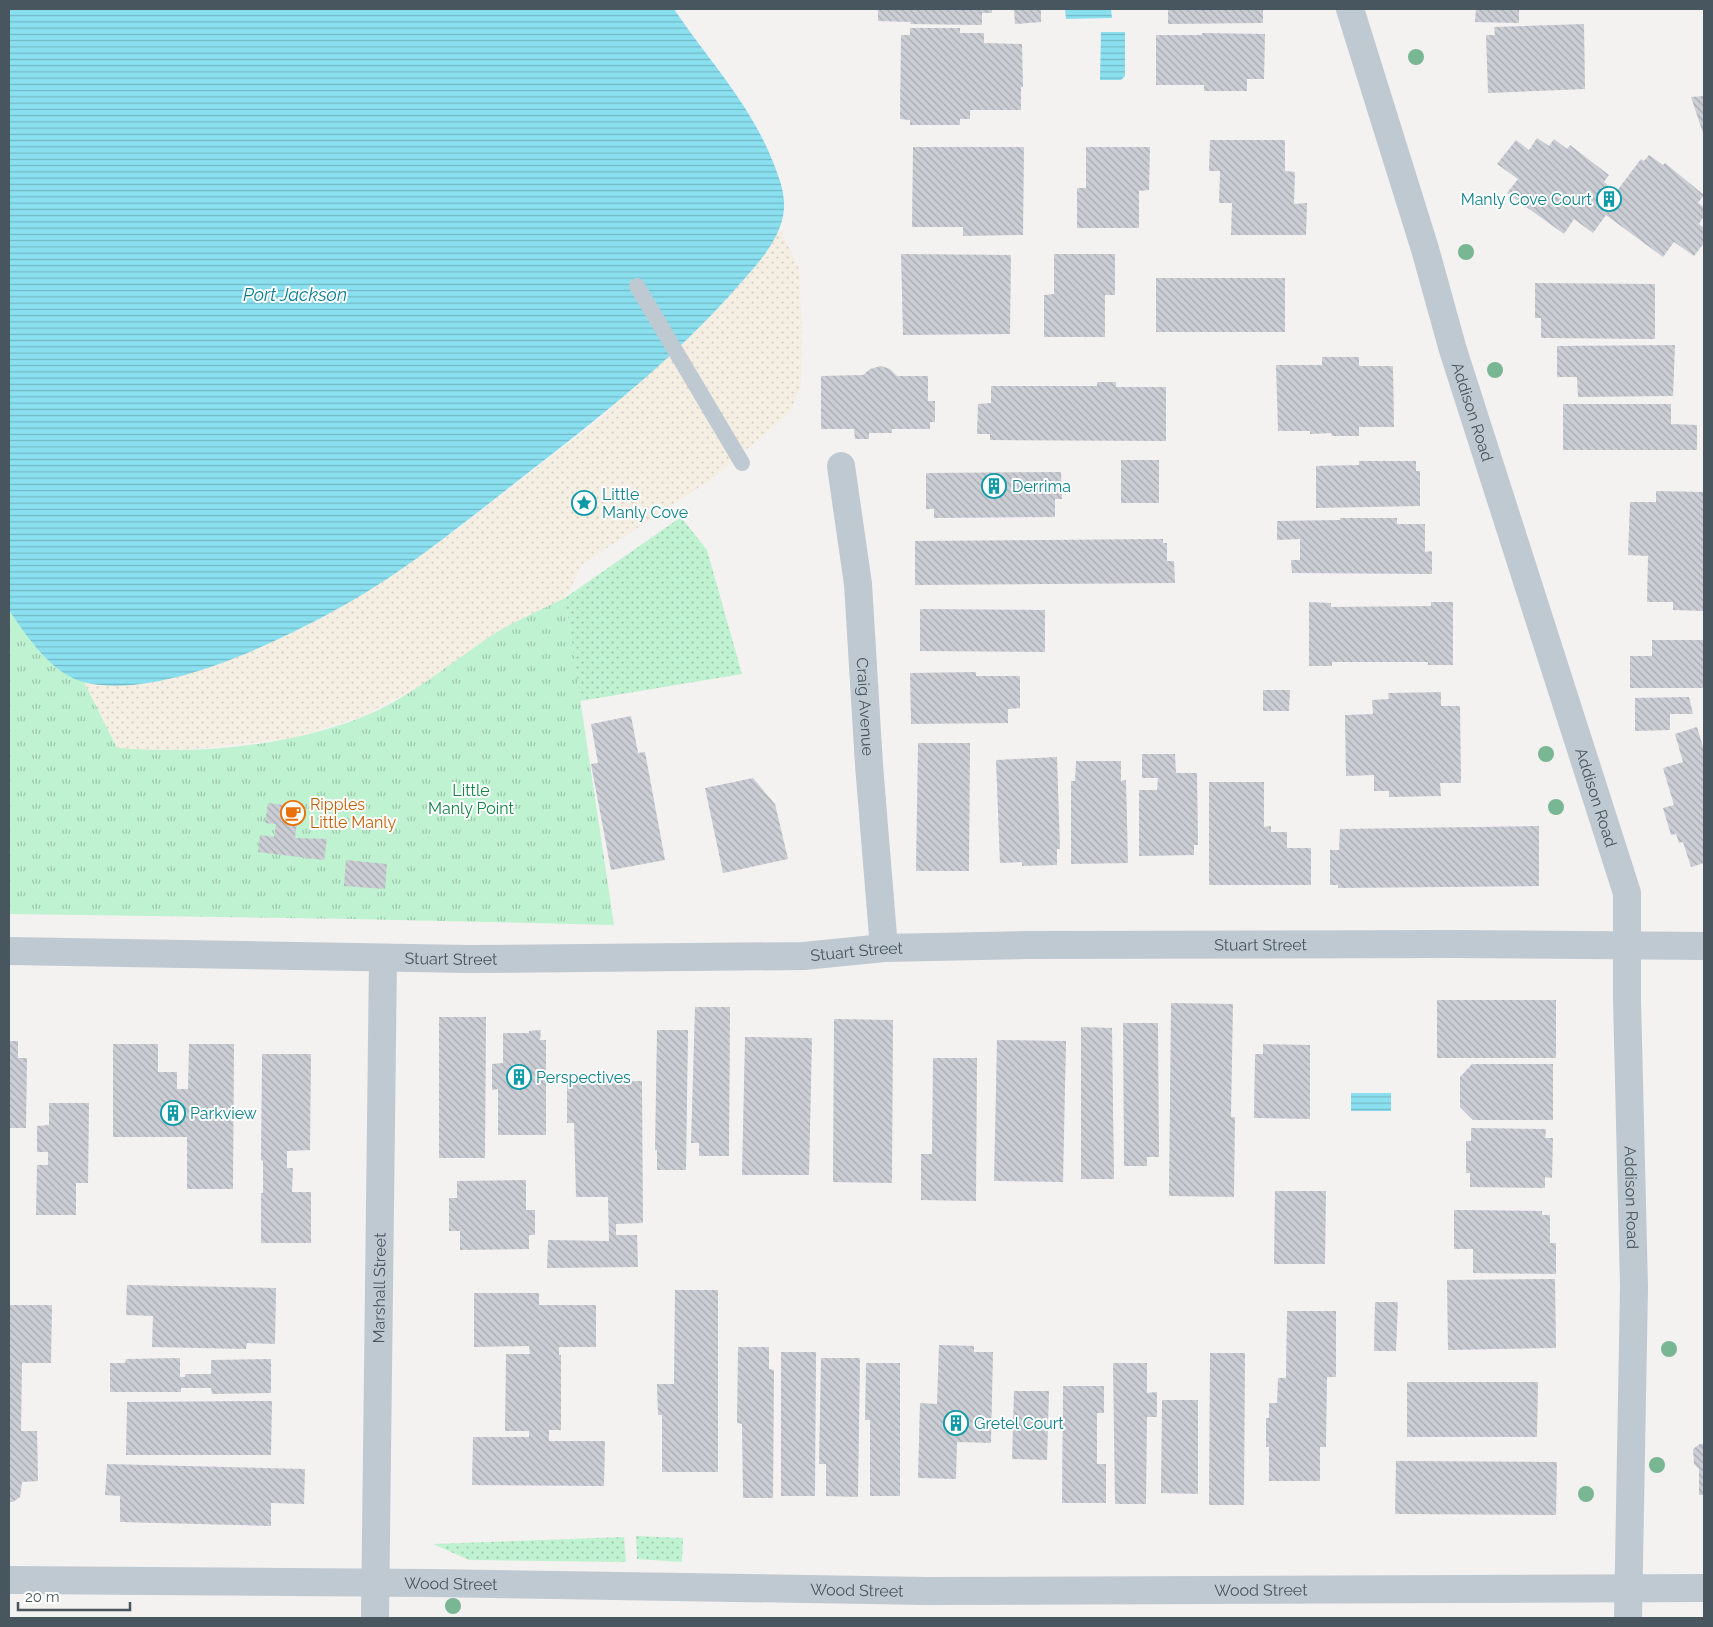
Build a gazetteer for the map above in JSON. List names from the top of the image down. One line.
{"streets":{"street":["Addison Road","Craig Avenue","Stuart Street","Marshall Street","Wood Street"]},"crossings":[["Addison Road","Stuart Street"],["Addison Road","Wood Street"],["Craig Avenue","Stuart Street"],["Stuart Street","Marshall Street"],["Marshall Street","Wood Street"]],"water":["Port Jackson"],"parks":["Little Manly Point"],"places":{"building":["Manly Cove Court","Derrima","Perspectives","Parkview","Gretel Court"],"place":["Little Manly Cove"],"cafe":["Ripples Little Manly"]},"scale_bar":"20 m"}
